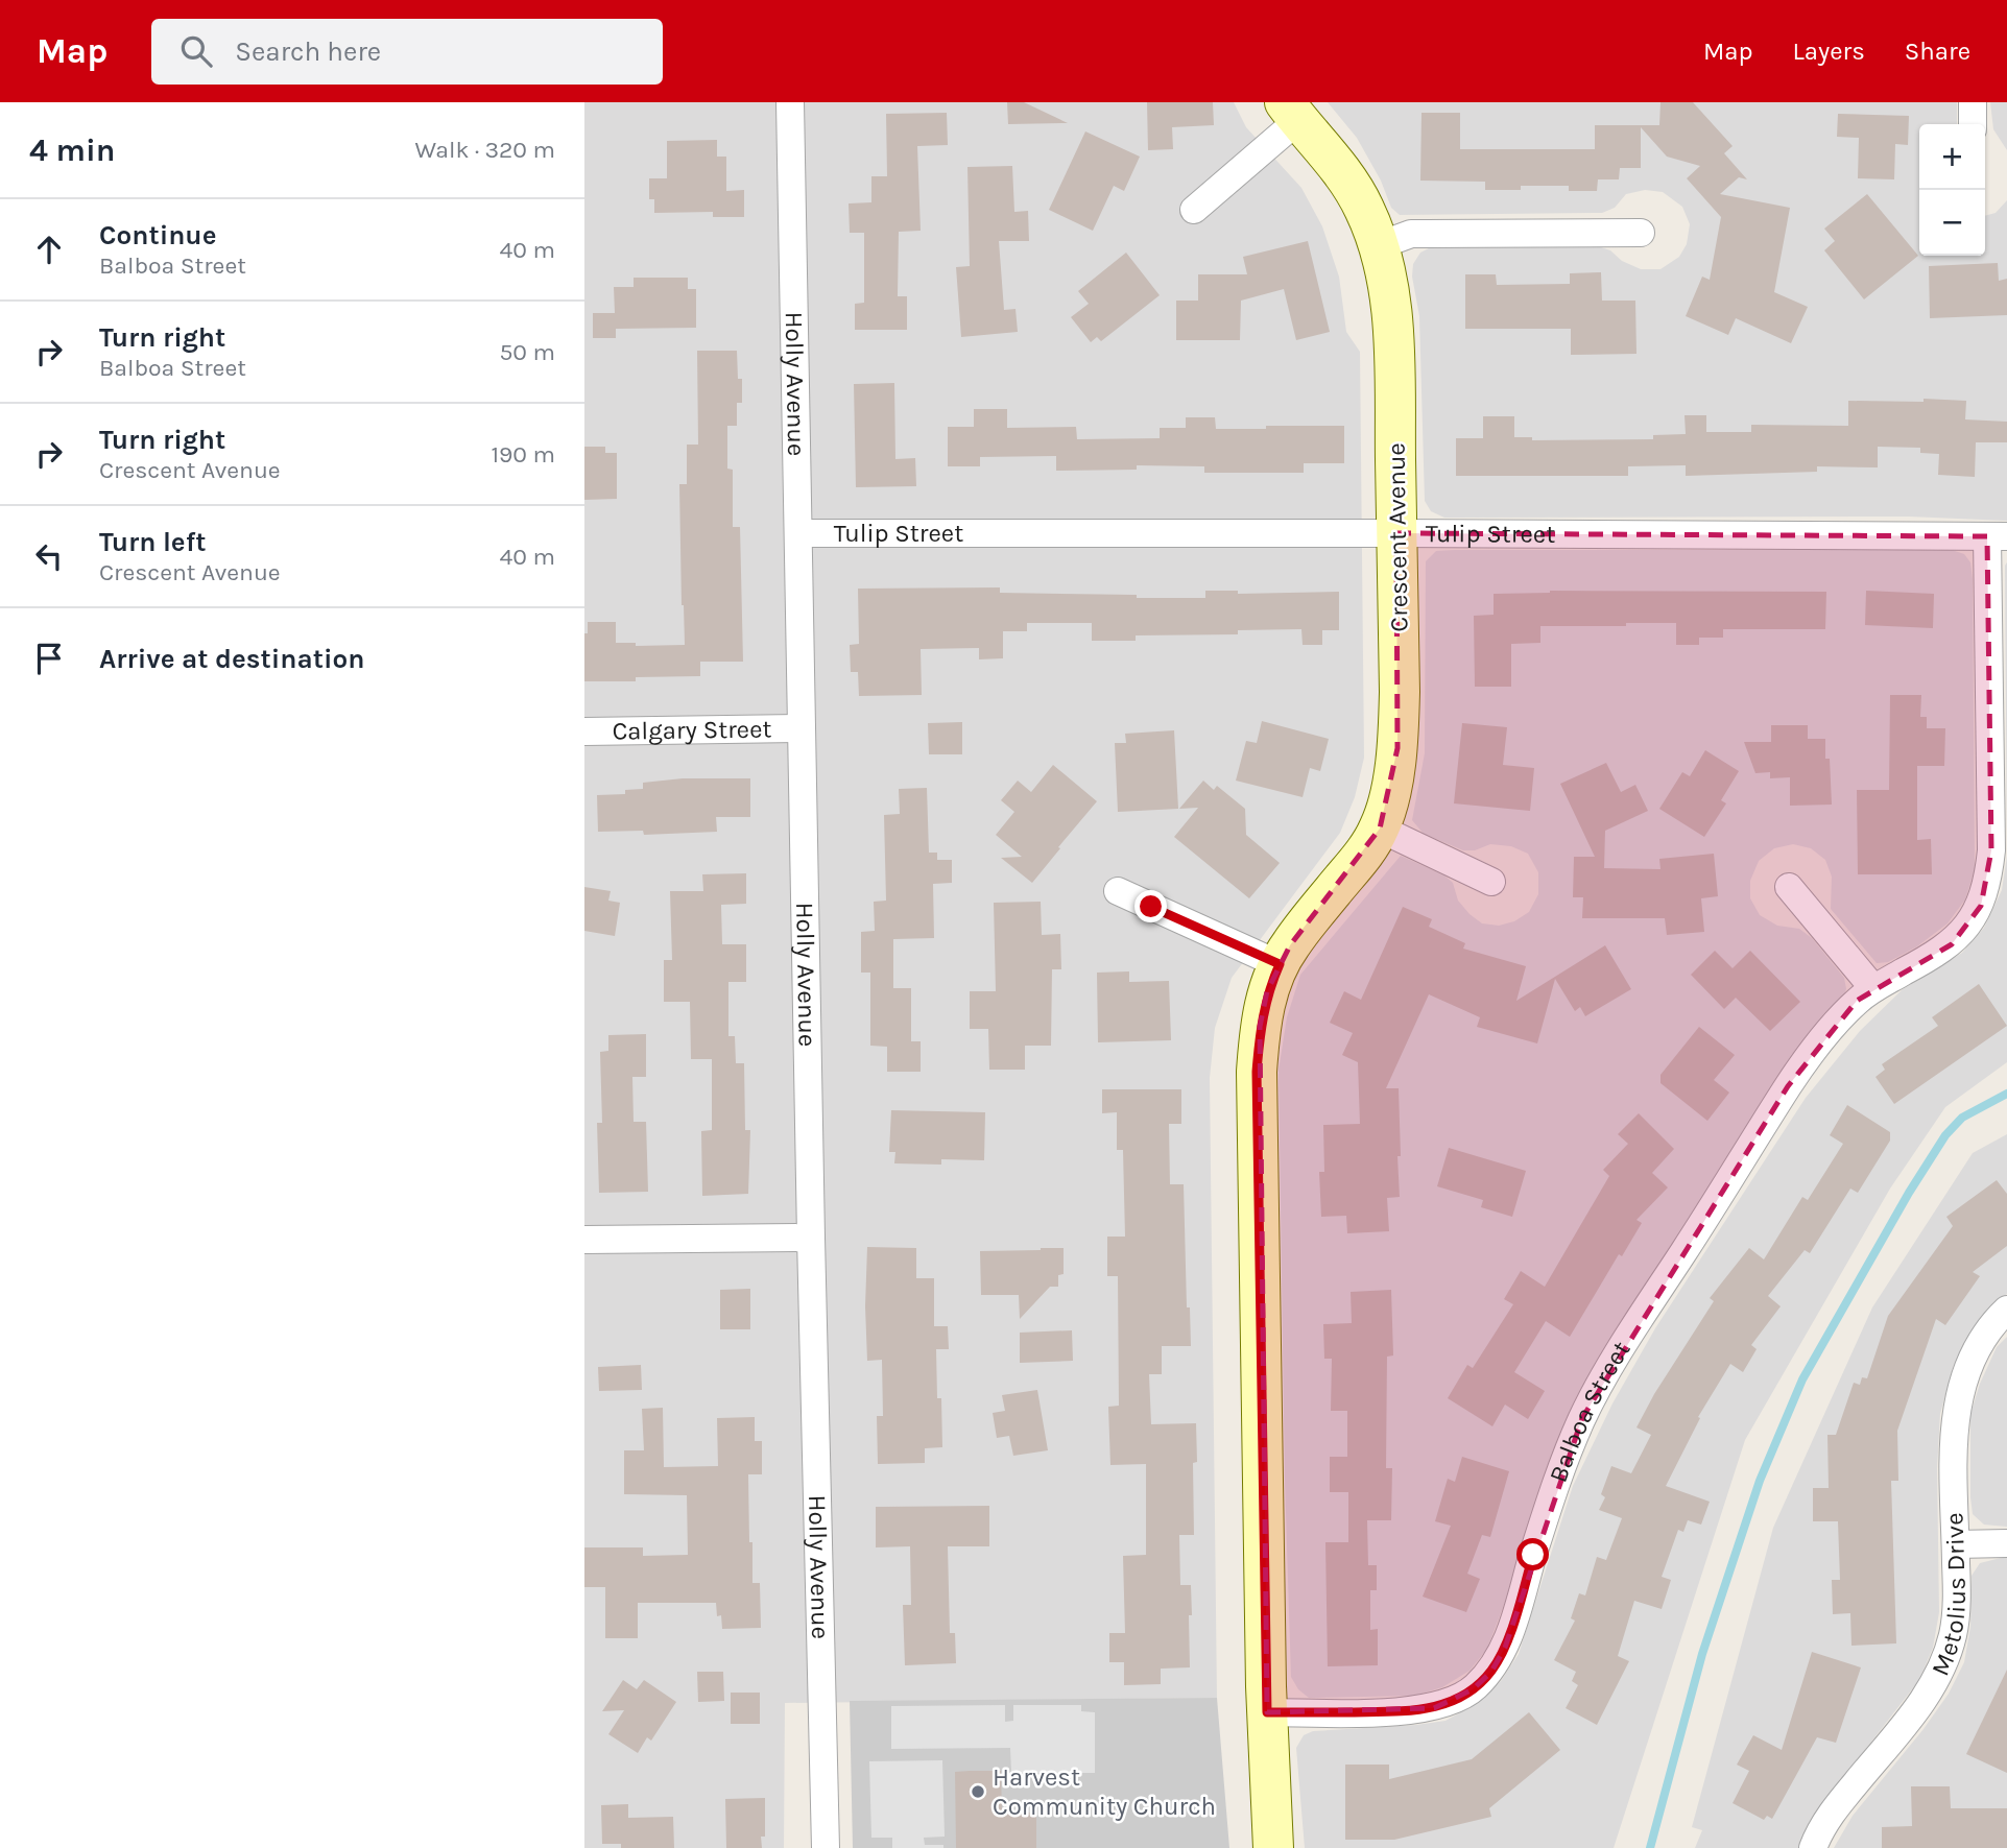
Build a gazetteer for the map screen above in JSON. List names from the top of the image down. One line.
{"streets":{"street":["Holly Avenue","Tulip Street","Crescent Avenue","Calgary Street","Balboa Street","Metolius Drive"]},"crossings":[["Holly Avenue","Tulip Street"],["Holly Avenue","Calgary Street"],["Tulip Street","Crescent Avenue"],["Tulip Street","Balboa Street"],["Crescent Avenue","Balboa Street"]],"places":["Harvest Community Church"],"page":{"header":"Map","search":"Search here","nav":["Map","Layers","Share"],"heading":["4 min","Walk · 320 m"],"map_buttons":["+","−"],"list":[["Continue","Balboa Street","40 m"],["Turn right","Balboa Street","50 m"],["Turn right","Crescent Avenue","190 m"],["Turn left","Crescent Avenue","40 m"],"Arrive at destination"]}}
